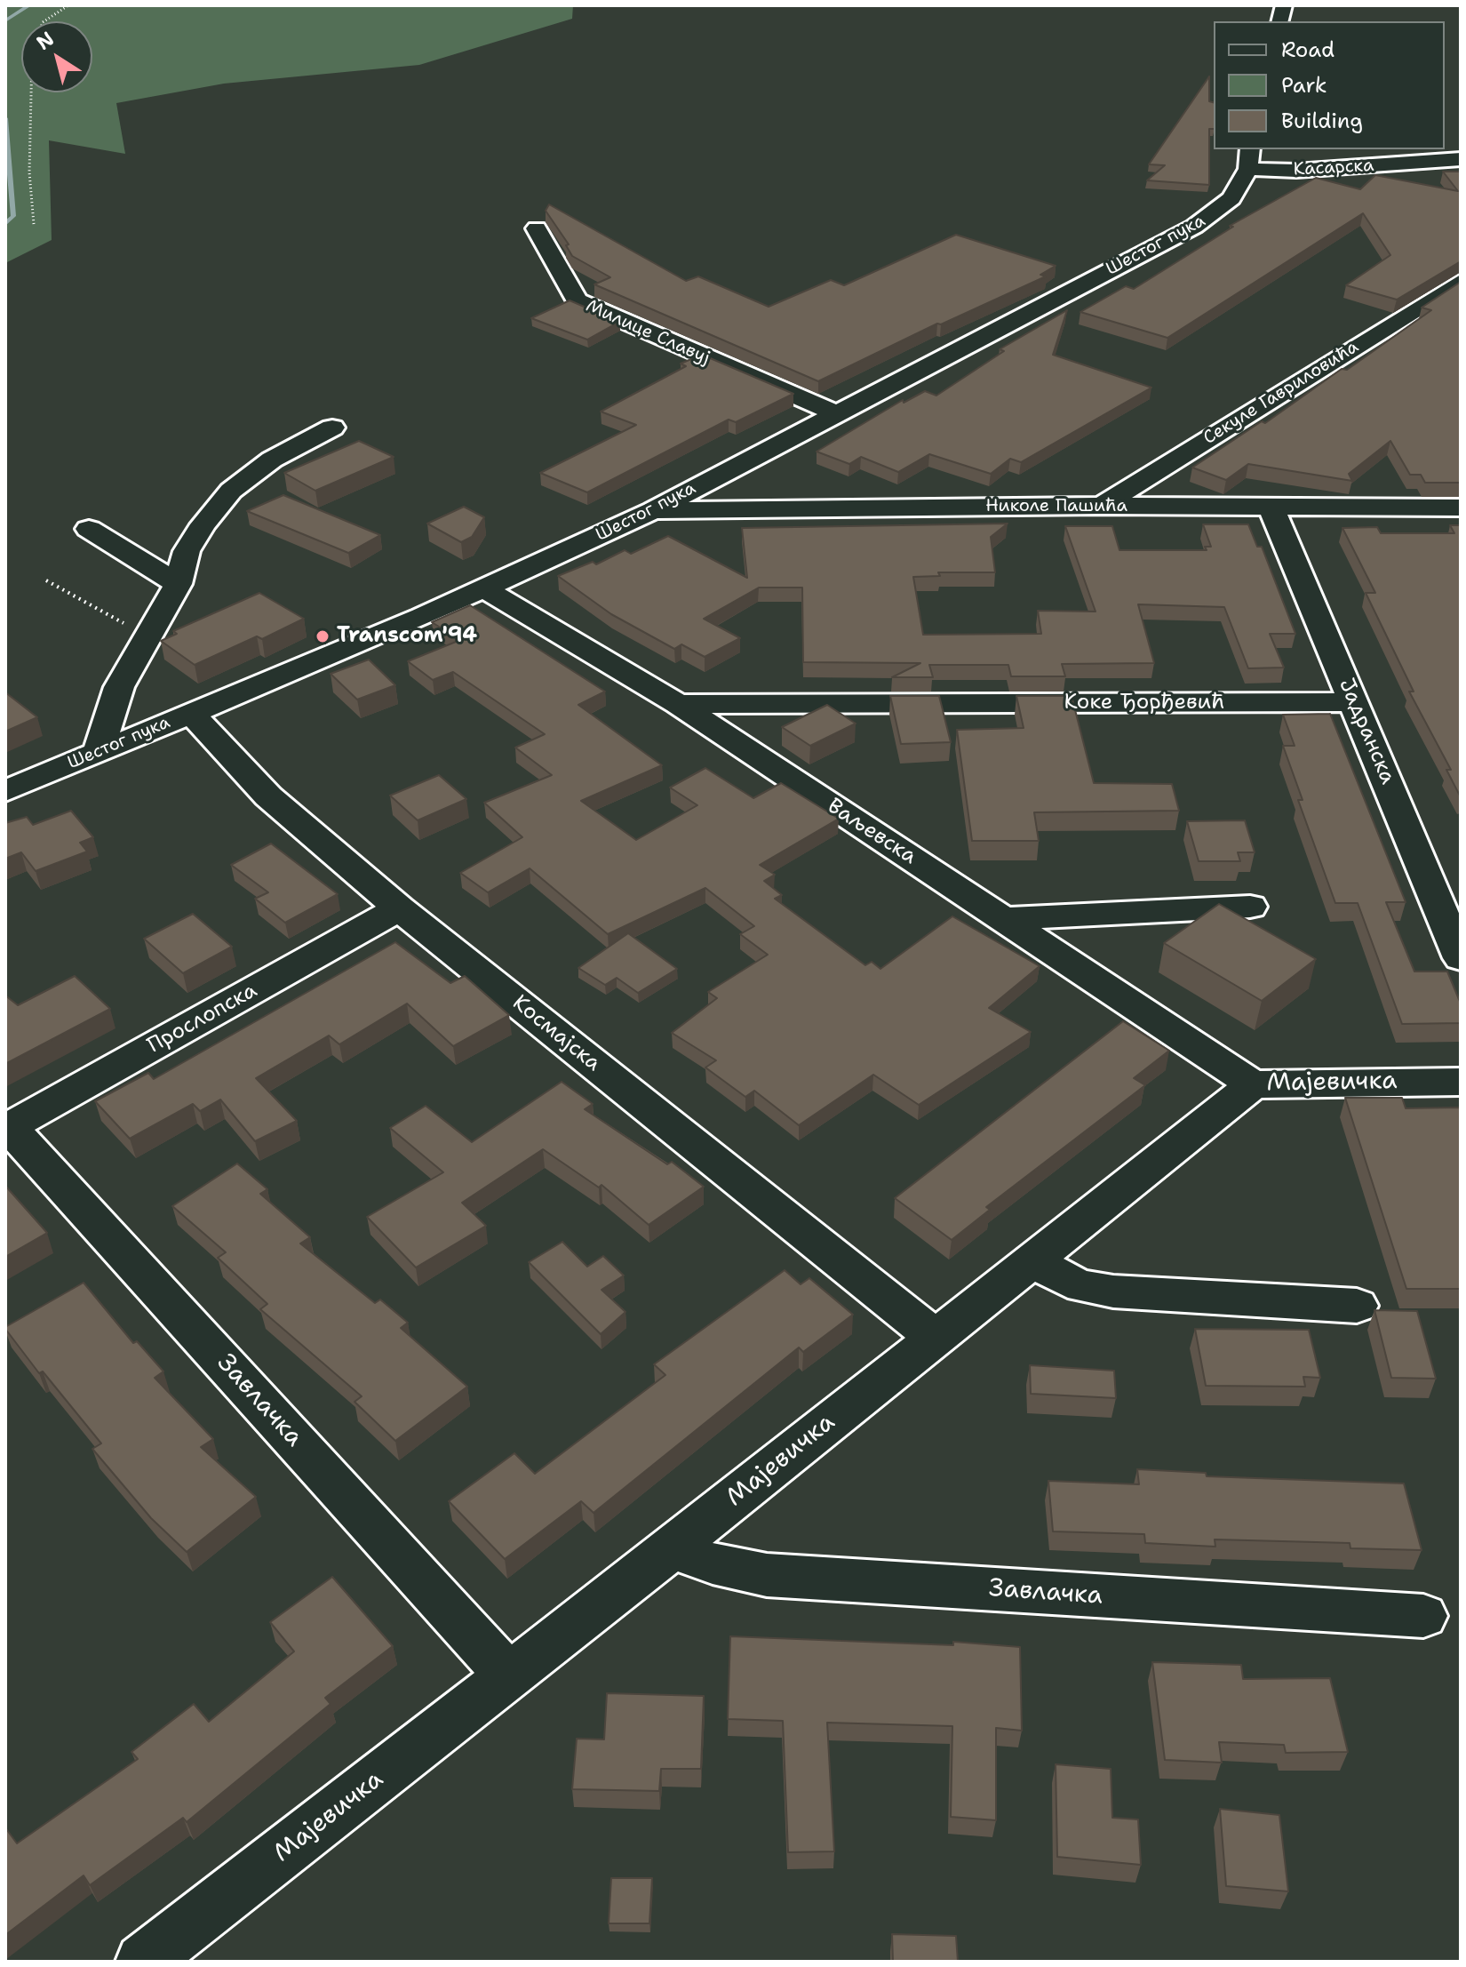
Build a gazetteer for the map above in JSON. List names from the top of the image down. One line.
{"streets":{"street":["Касарска","Шестог пука","Милице Славуј","Секуле Гавриловића","Николе Пашића","Коке Ђорђевић","Јадранска","Ваљевска","Прослопска","Космајска","Мајевичка","Завлачка"]},"crossings":[["Касарска","Шестог пука"],["Шестог пука","Милице Славуј"],["Шестог пука","Николе Пашића"],["Шестог пука","Ваљевска"],["Шестог пука","Космајска"],["Секуле Гавриловића","Николе Пашића"],["Николе Пашића","Јадранска"],["Коке Ђорђевић","Јадранска"],["Коке Ђорђевић","Ваљевска"],["Ваљевска","Мајевичка"],["Прослопска","Космајска"],["Прослопска","Завлачка"],["Космајска","Мајевичка"],["Мајевичка","Завлачка"]],"places":["Transcom'94"],"legend":["Road","Park","Building"],"north":"top left"}
